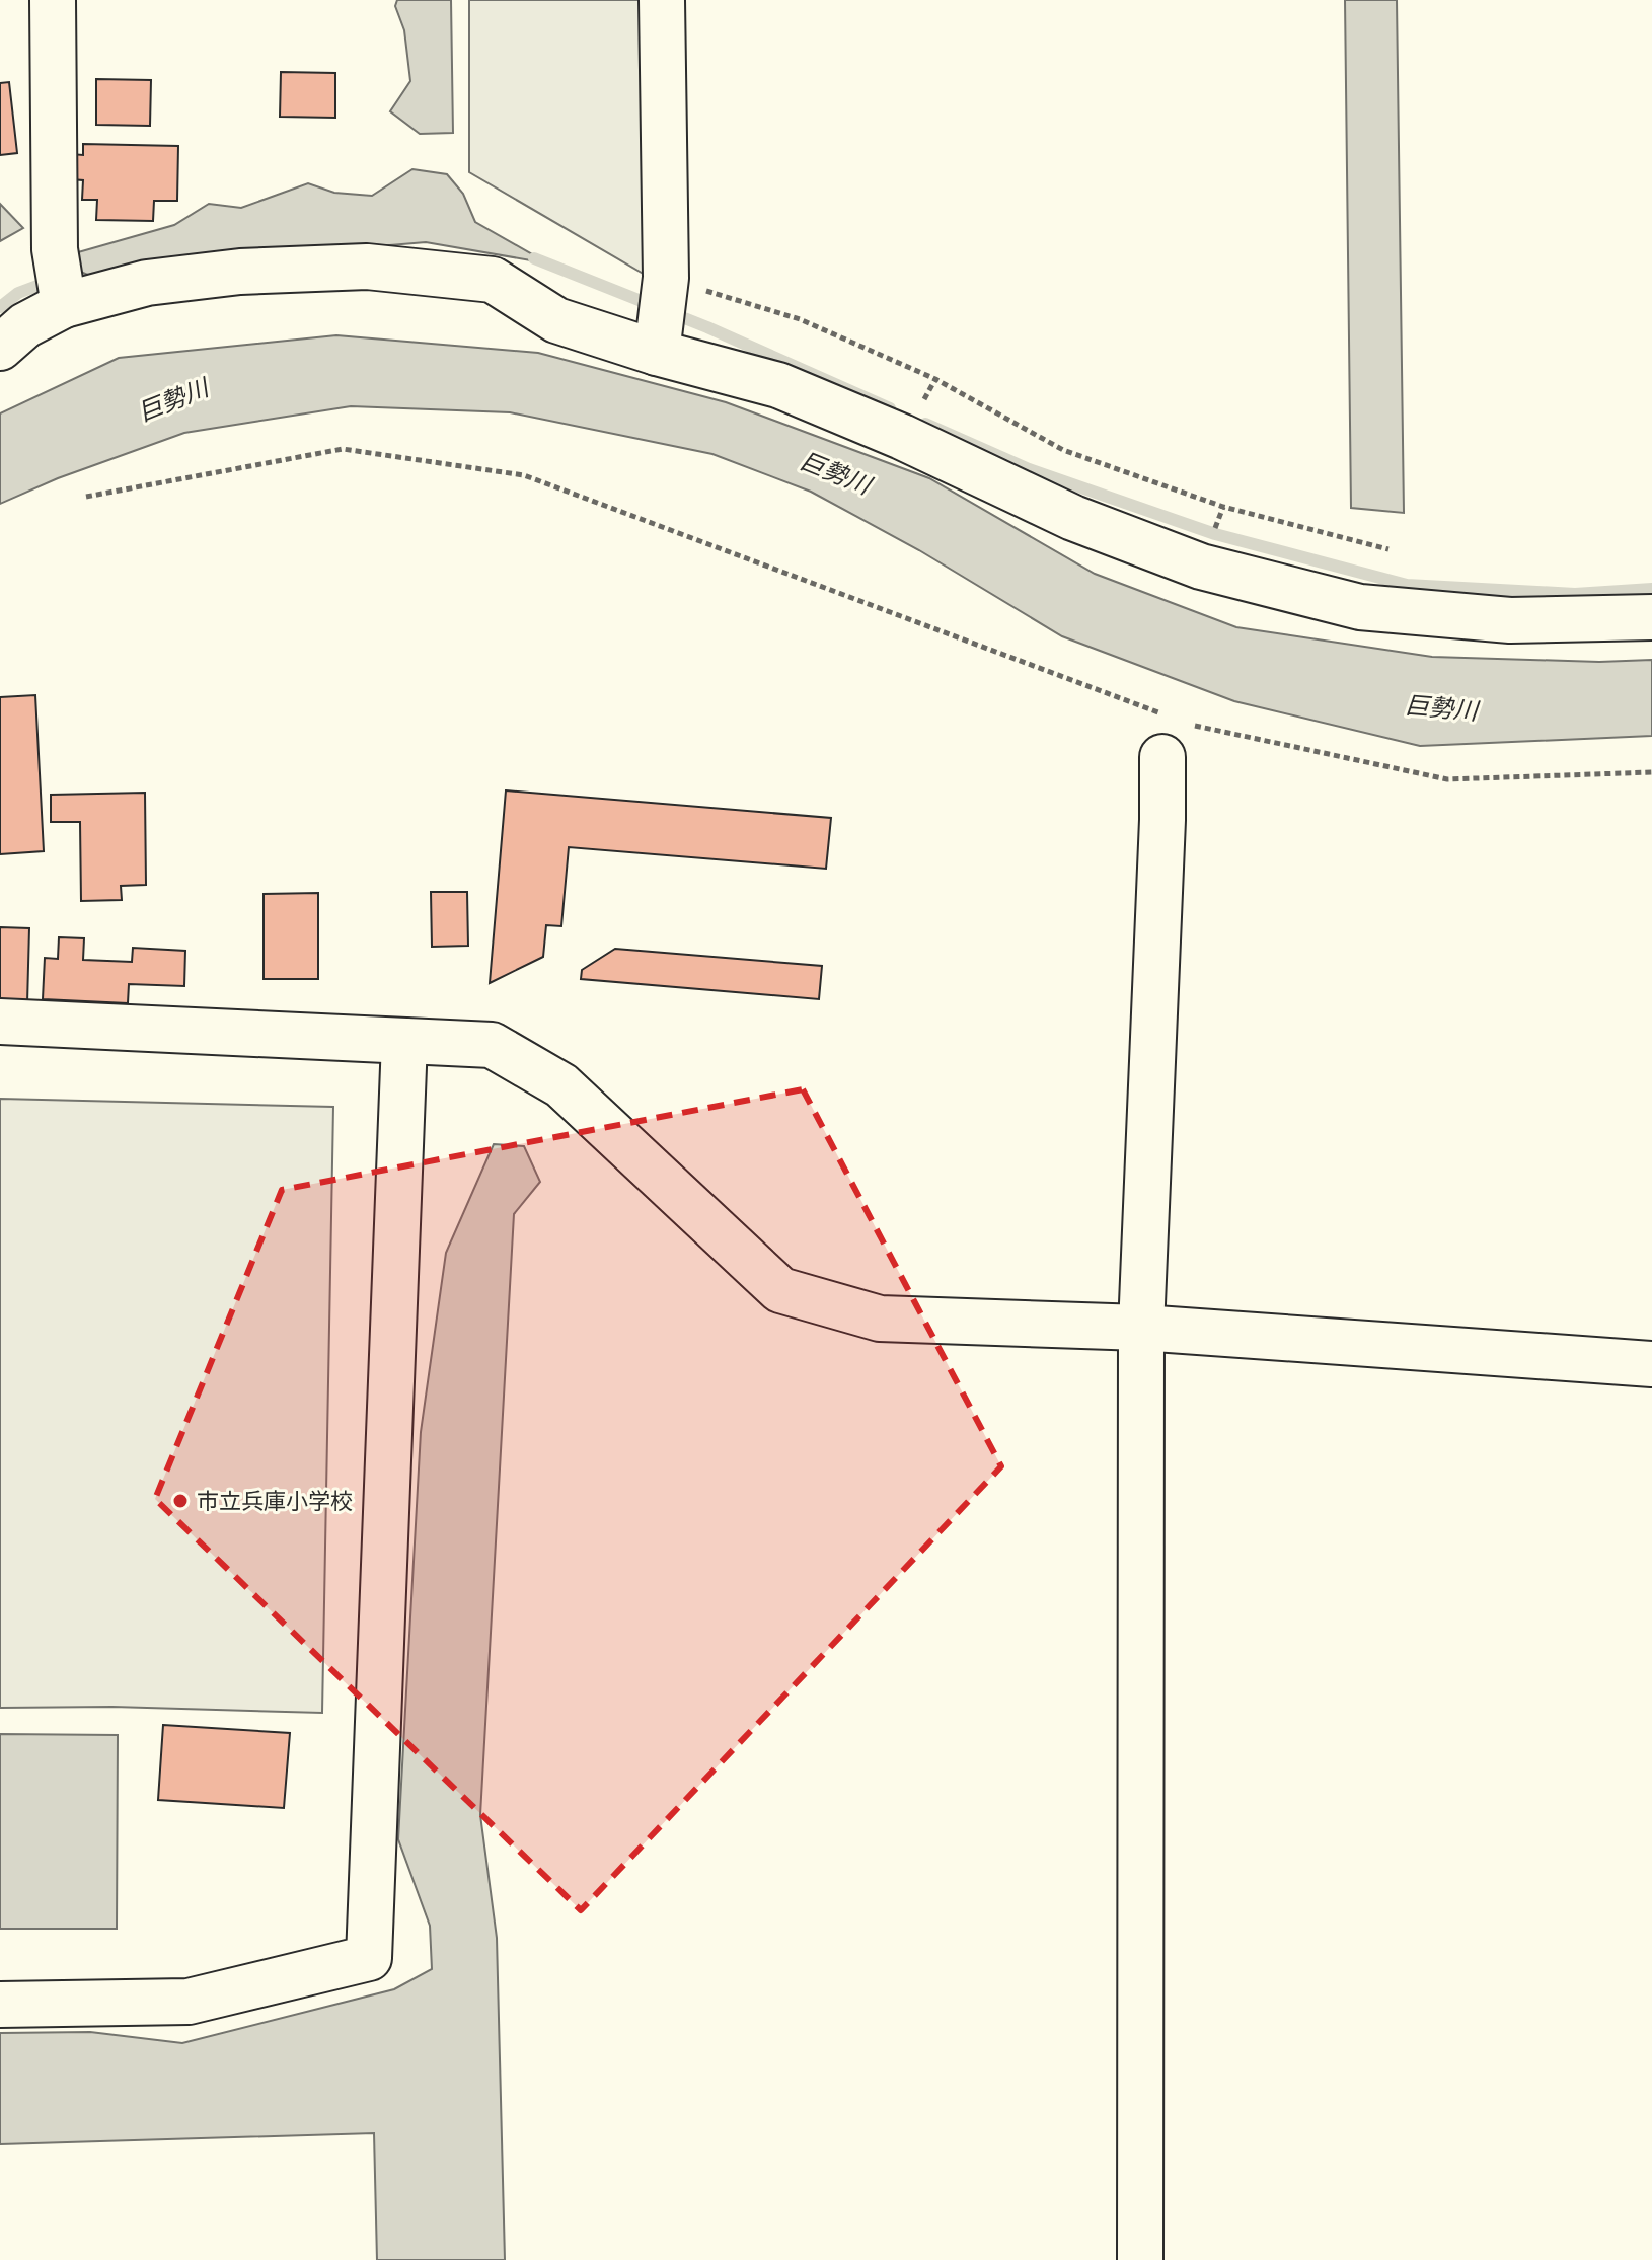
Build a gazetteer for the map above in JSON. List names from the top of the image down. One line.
{"water":["巨勢川"],"places":["市立兵庫小学校"]}
